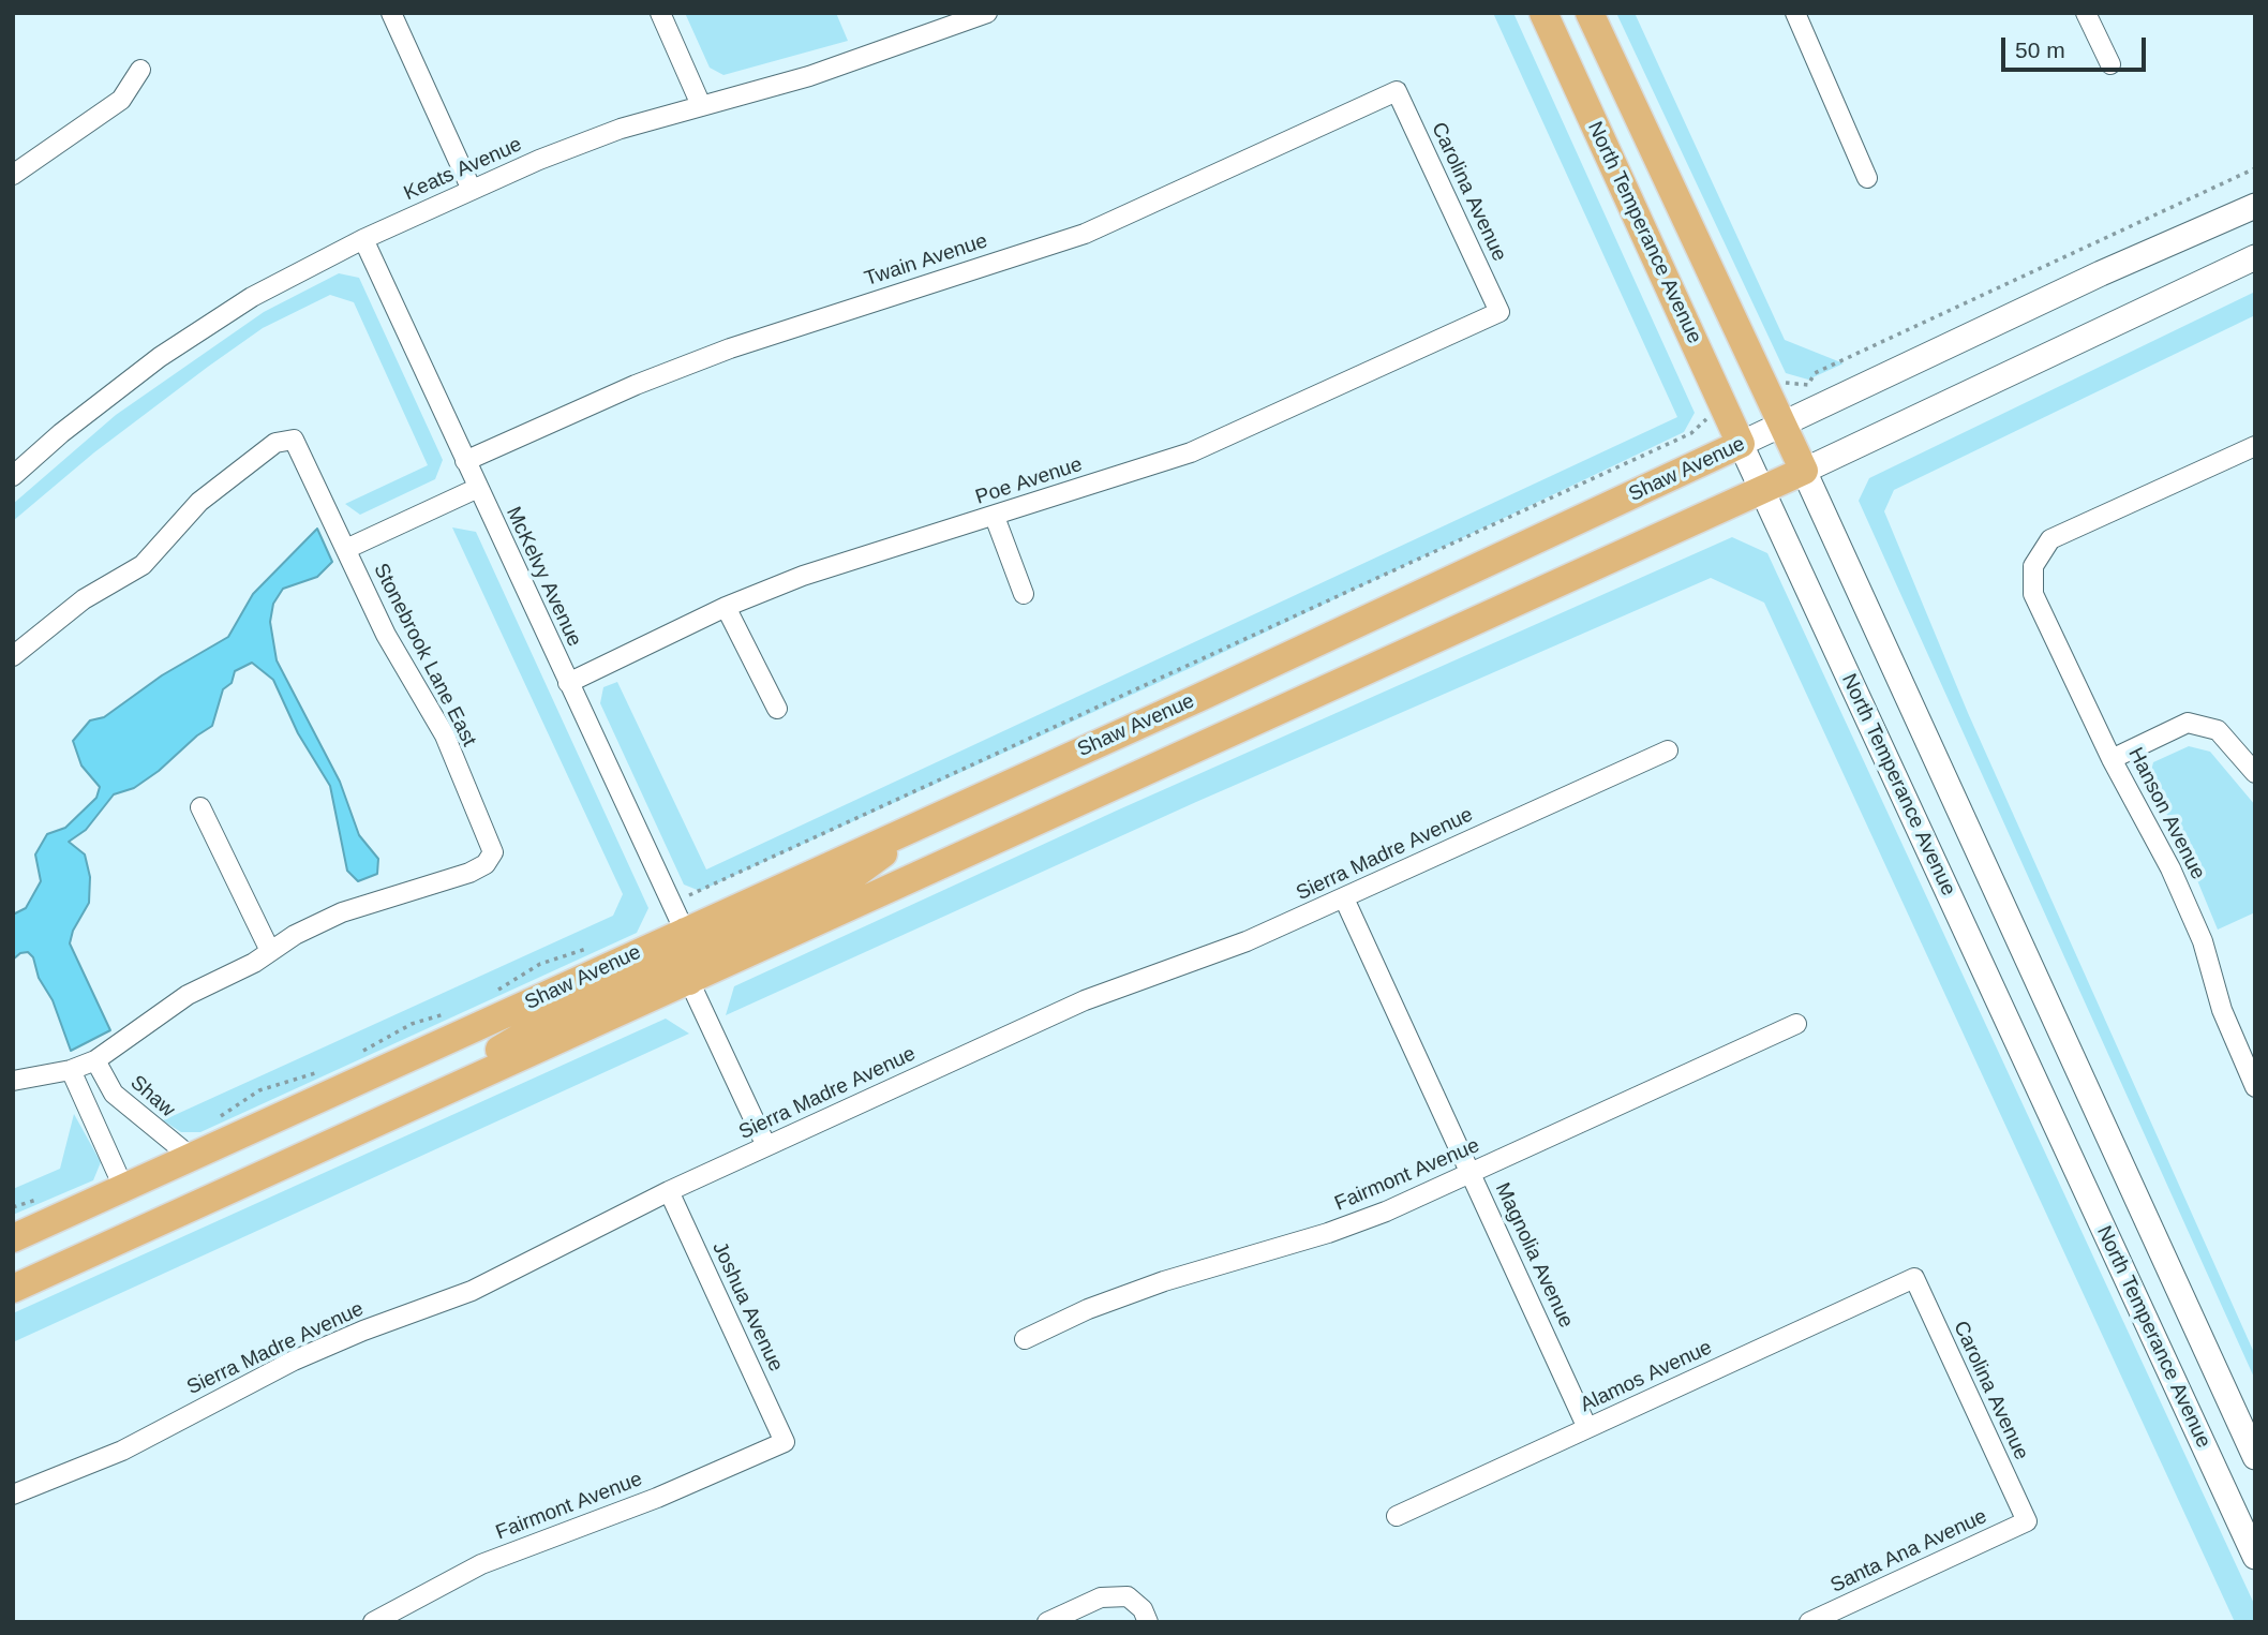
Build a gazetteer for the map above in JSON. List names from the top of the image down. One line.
{"streets":{"main road":["North Temperance Avenue","Shaw Avenue"],"street":["Keats Avenue","Carolina Avenue","Twain Avenue","Poe Avenue","McKelvy Avenue","Stonebrook Lane East","Hanson Avenue","Sierra Madre Avenue","Shaw","Fairmont Avenue","Magnolia Avenue","Joshua Avenue","Alamos Avenue","Santa Ana Avenue"]},"crossings":[["Keats Avenue","McKelvy Avenue"],["Carolina Avenue","Twain Avenue"],["Carolina Avenue","Poe Avenue"],["Carolina Avenue","Alamos Avenue"],["Carolina Avenue","Santa Ana Avenue"],["North Temperance Avenue","Shaw Avenue"],["Twain Avenue","McKelvy Avenue"],["Shaw Avenue","McKelvy Avenue"],["Shaw Avenue","Shaw"],["Poe Avenue","McKelvy Avenue"],["Sierra Madre Avenue","Magnolia Avenue"],["Sierra Madre Avenue","Joshua Avenue"],["Fairmont Avenue","Magnolia Avenue"],["Fairmont Avenue","Joshua Avenue"],["Magnolia Avenue","Alamos Avenue"]],"scale_bar":"50 m"}
